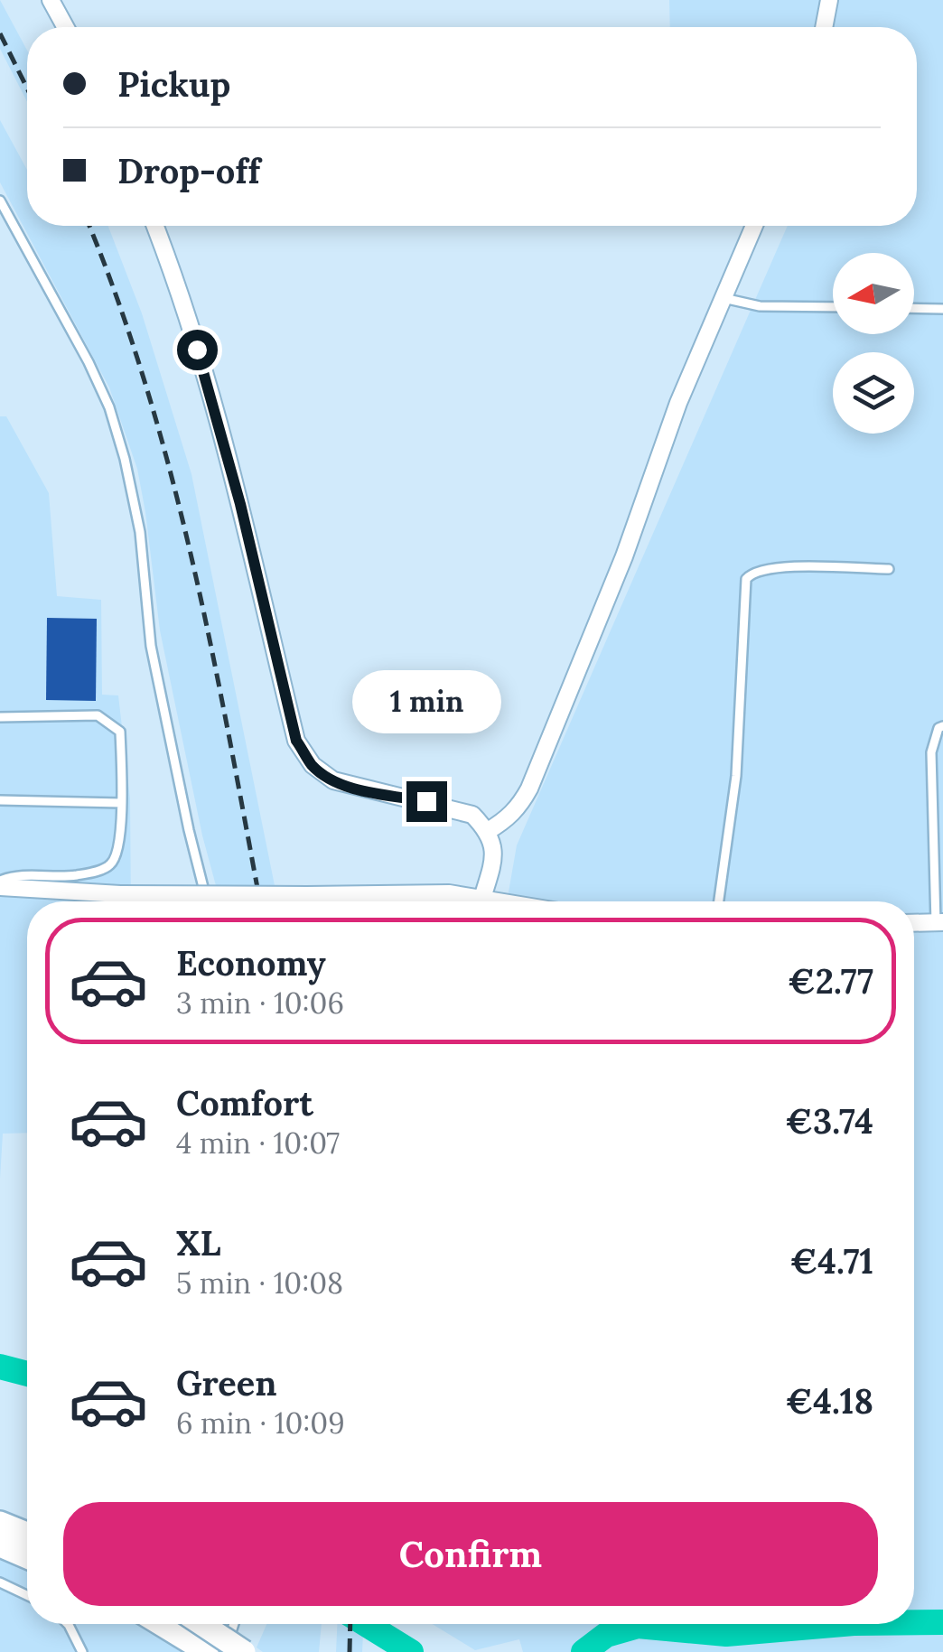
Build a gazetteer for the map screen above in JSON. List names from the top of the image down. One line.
{"north":"left","page":{"banner":["Pickup","Drop-off"],"bubble":"1 min","list":[{"name":"Economy","note":"3 min · 10:06","value":"€2.77"},{"name":"Comfort","note":"4 min · 10:07","value":"€3.74"},{"name":"XL","note":"5 min · 10:08","value":"€4.71"},{"name":"Green","note":"6 min · 10:09","value":"€4.18"}],"buttons":"Confirm"}}
